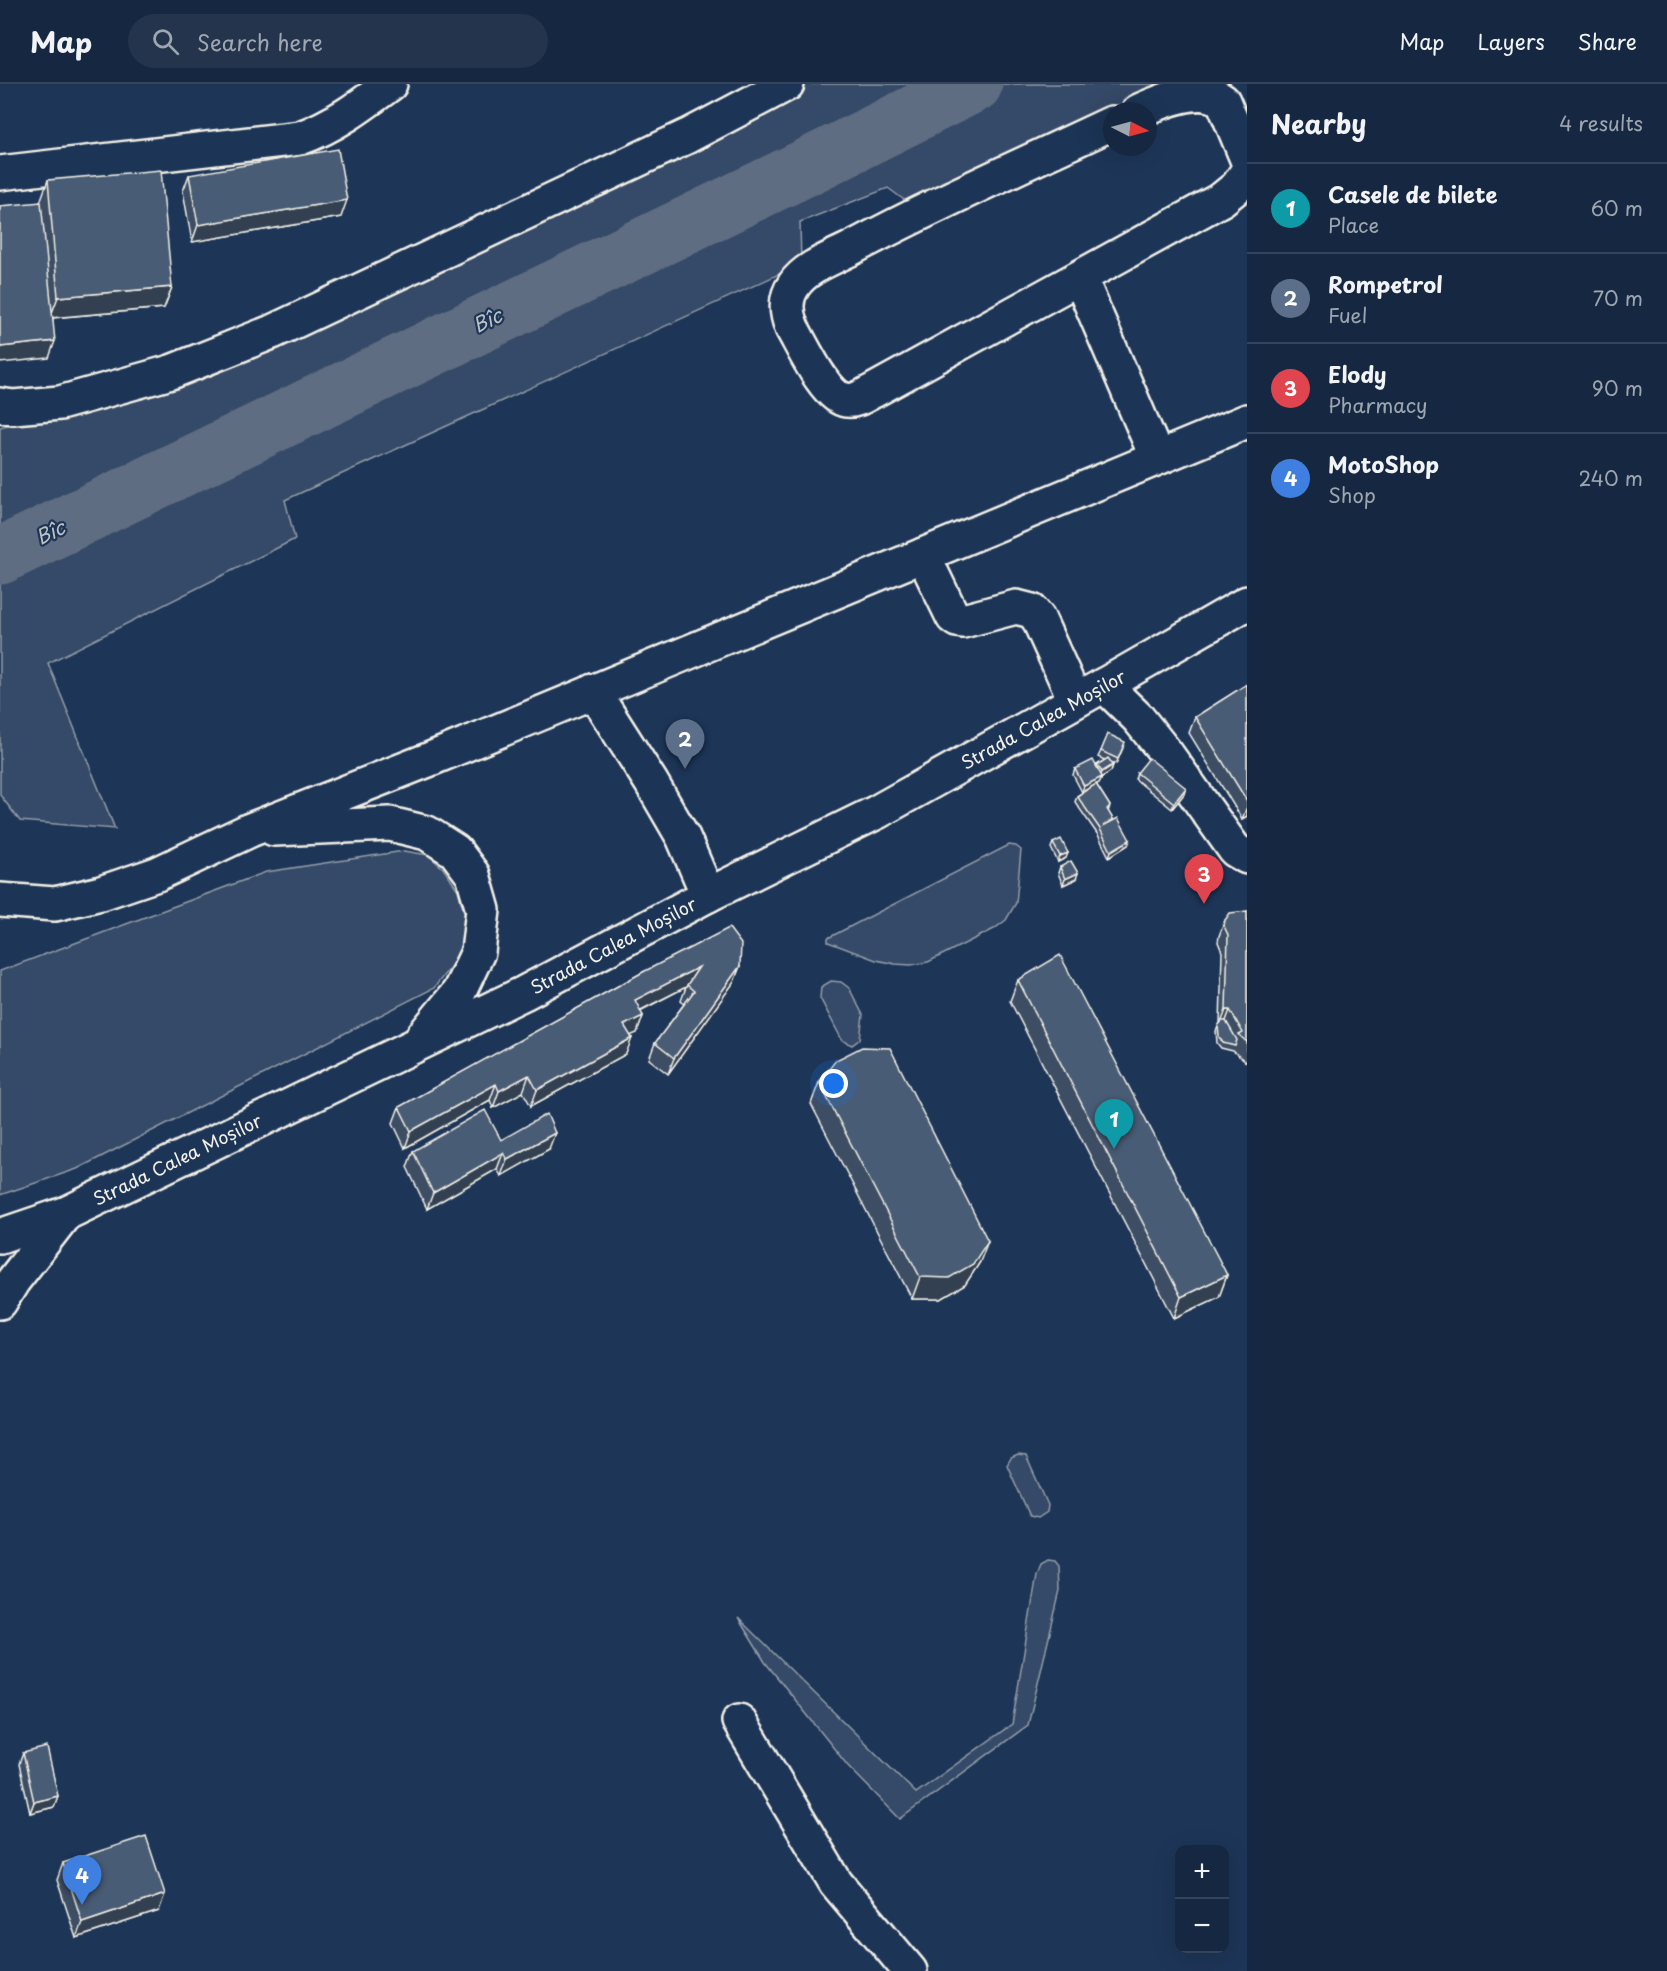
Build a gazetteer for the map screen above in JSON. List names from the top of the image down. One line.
{"streets":{"main road":["Strada Calea Moșilor"]},"water":["Bîc"],"north":"right","page":{"header":"Map","search":"Search here","nav":["Map","Layers","Share"],"heading":["Nearby","4 results"],"list":[{"mark":"1","name":"Casele de bilete","note":"Place","value":"60 m"},{"mark":"2","name":"Rompetrol","note":"Fuel","value":"70 m"},{"mark":"3","name":"Elody","note":"Pharmacy","value":"90 m"},{"mark":"4","name":"MotoShop","note":"Shop","value":"240 m"}],"pins":["2","3","1","4"],"map_buttons":["+","−"]}}
